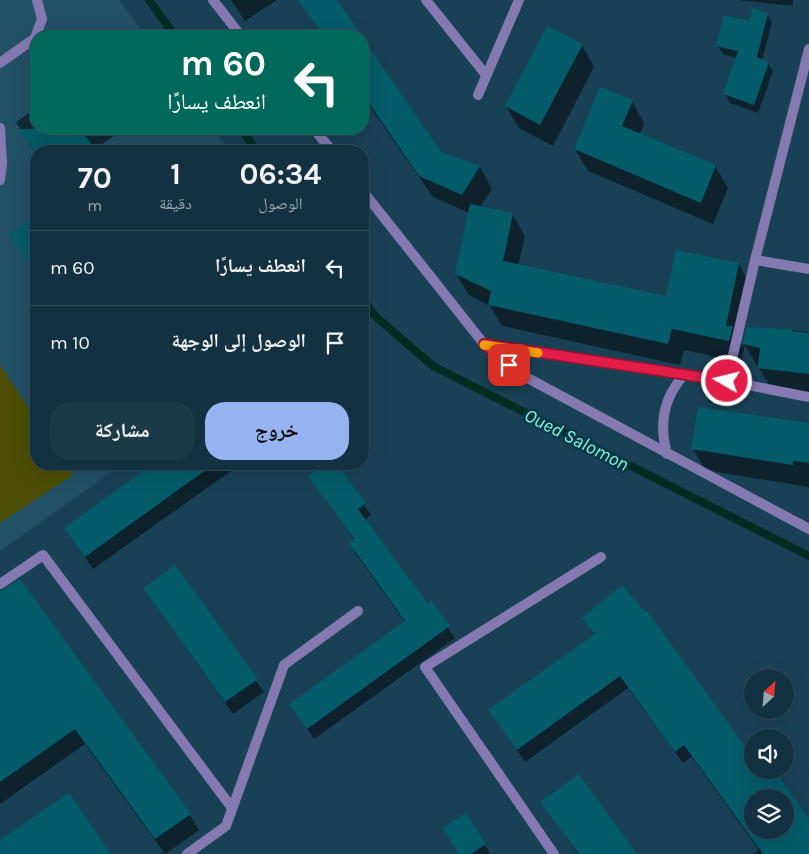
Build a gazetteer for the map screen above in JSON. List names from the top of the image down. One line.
{"water":["Oued Salomon"],"north":"top right","page":{"turn":["60 m","انعطف يسارًا"],"eta":["06:34","الوصول","1","دقيقة","70","m"],"list":[{"name":"انعطف يسارًا","value":"60 m"},{"name":"الوصول إلى الوجهة","value":"10 m"}],"buttons":["خروج","مشاركة"]}}
